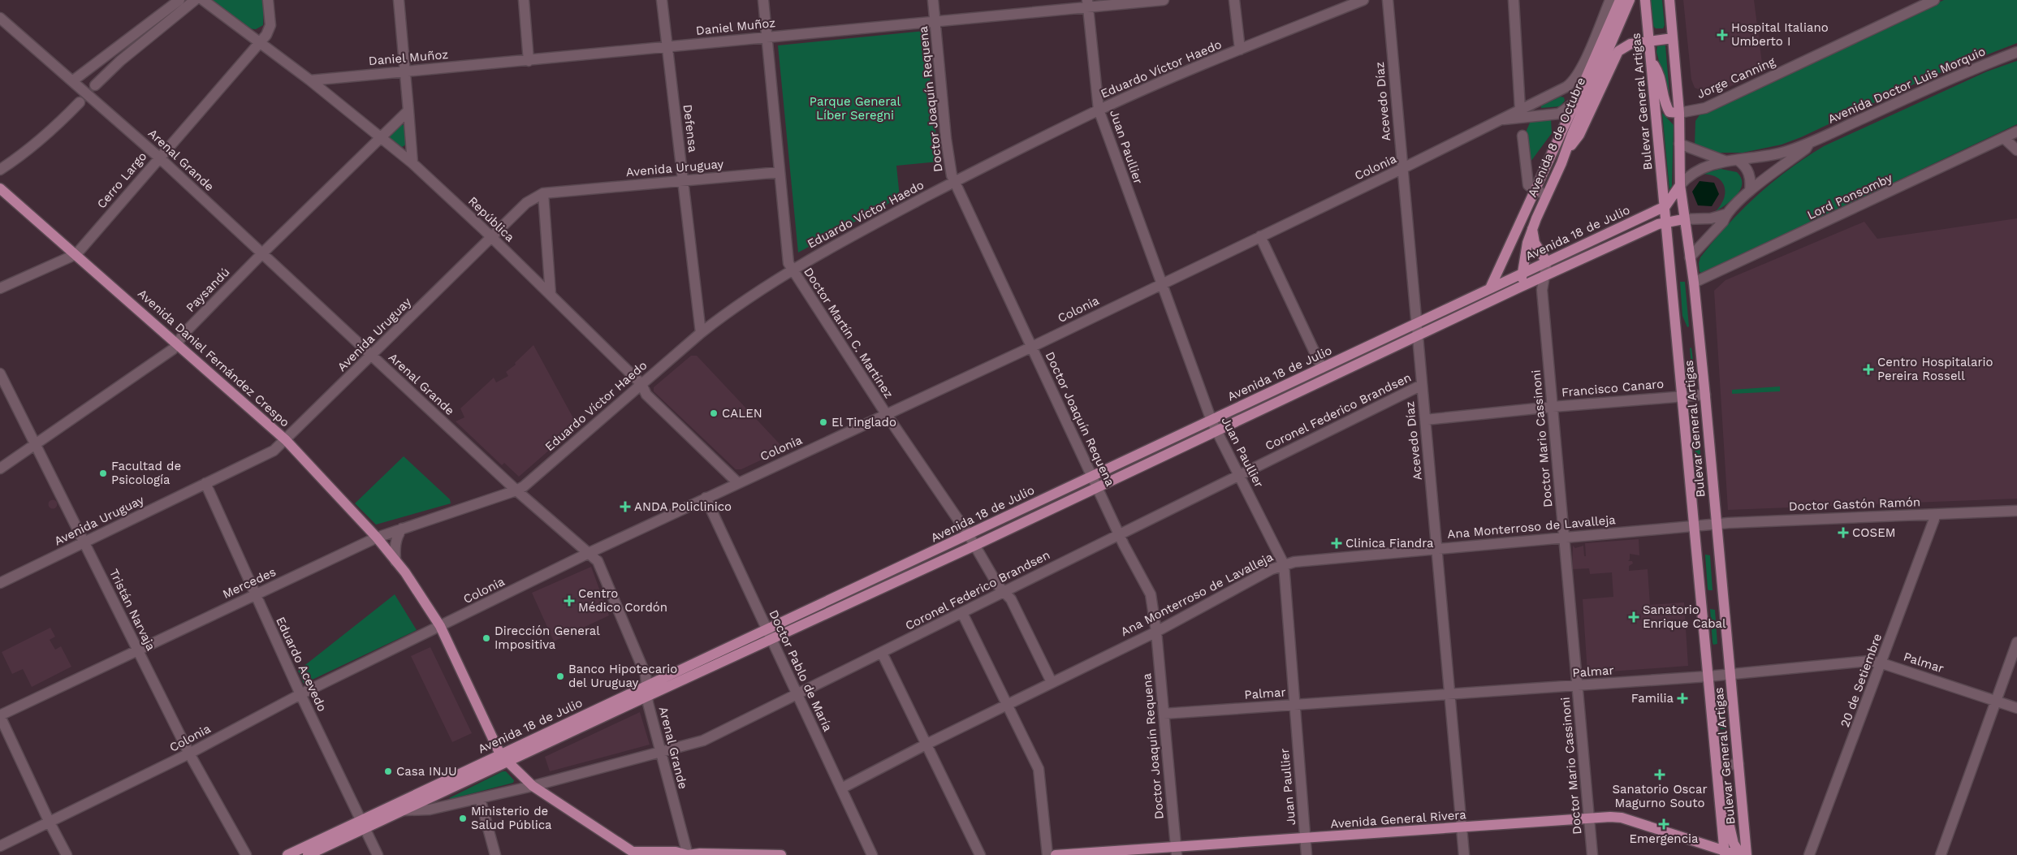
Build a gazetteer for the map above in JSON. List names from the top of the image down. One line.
{"streets":{"main road":["Bulevar General Artigas","Avenida 8 de Octubre","Avenida 18 de Julio","Avenida Daniel Fernández Crespo","Avenida General Rivera"],"street":["Daniel Muñoz","Eduardo Víctor Haedo","Jorge Canning","Avenida Doctor Luis Morquio","Doctor Joaquín Requena","Acevedo Díaz","Defensa","Juan Paullier","Arenal Grande","Colonia","Avenida Uruguay","Cerro Largo","Lord Ponsomby","República","Paysandú","Doctor Martín C. Martínez","Francisco Canaro","Coronel Federico Brandsen","Doctor Mario Cassinoni","Doctor Gastón Ramón","Ana Monterroso de Lavalleja","Mercedes","Tristán Narvaja","Palmar","Eduardo Acevedo","Doctor Pablo de María","20 de Setiembre"]},"crossings":[["Daniel Muñoz","Doctor Joaquín Requena"],["Daniel Muñoz","Defensa"],["Daniel Muñoz","Juan Paullier"],["Daniel Muñoz","República"],["Daniel Muñoz","Doctor Martín C. Martínez"],["Eduardo Víctor Haedo","Doctor Joaquín Requena"],["Eduardo Víctor Haedo","Defensa"],["Eduardo Víctor Haedo","Juan Paullier"],["Eduardo Víctor Haedo","Arenal Grande"],["Eduardo Víctor Haedo","República"],["Eduardo Víctor Haedo","Doctor Martín C. Martínez"],["Eduardo Víctor Haedo","Mercedes"],["Jorge Canning","Bulevar General Artigas"],["Avenida Doctor Luis Morquio","Bulevar General Artigas"],["Avenida Doctor Luis Morquio","Avenida 18 de Julio"],["Doctor Joaquín Requena","Colonia"],["Doctor Joaquín Requena","Avenida 18 de Julio"],["Doctor Joaquín Requena","Coronel Federico Brandsen"],["Doctor Joaquín Requena","Ana Monterroso de Lavalleja"],["Doctor Joaquín Requena","Palmar"],["Doctor Joaquín Requena","Avenida General Rivera"],["Acevedo Díaz","Colonia"],["Acevedo Díaz","Avenida 18 de Julio"],["Acevedo Díaz","Francisco Canaro"],["Acevedo Díaz","Coronel Federico Brandsen"],["Acevedo Díaz","Ana Monterroso de Lavalleja"],["Acevedo Díaz","Palmar"],["Acevedo Díaz","Avenida General Rivera"],["Bulevar General Artigas","Lord Ponsomby"],["Bulevar General Artigas","Avenida 18 de Julio"],["Bulevar General Artigas","Francisco Canaro"],["Bulevar General Artigas","Doctor Gastón Ramón"],["Bulevar General Artigas","Ana Monterroso de Lavalleja"],["Bulevar General Artigas","Palmar"],["Bulevar General Artigas","Avenida General Rivera"],["Defensa","Avenida Uruguay"],["Avenida 8 de Octubre","Colonia"],["Avenida 8 de Octubre","Avenida 18 de Julio"],["Juan Paullier","Colonia"],["Juan Paullier","Avenida 18 de Julio"],["Juan Paullier","Coronel Federico Brandsen"],["Juan Paullier","Ana Monterroso de Lavalleja"],["Juan Paullier","Palmar"],["Juan Paullier","Avenida General Rivera"],["Arenal Grande","Colonia"],["Arenal Grande","Avenida Uruguay"],["Arenal Grande","Cerro Largo"],["Arenal Grande","Avenida 18 de Julio"],["Arenal Grande","Paysandú"],["Arenal Grande","Coronel Federico Brandsen"],["Arenal Grande","Mercedes"],["Colonia","República"],["Colonia","Doctor Martín C. Martínez"],["Colonia","Avenida Daniel Fernández Crespo"],["Colonia","Tristán Narvaja"],["Colonia","Eduardo Acevedo"],["Colonia","Doctor Pablo de María"],["Avenida Uruguay","República"],["Avenida Uruguay","Doctor Martín C. Martínez"],["Avenida Uruguay","Avenida Daniel Fernández Crespo"],["Avenida Uruguay","Tristán Narvaja"],["Avenida Uruguay","Eduardo Acevedo"],["Cerro Largo","República"],["Cerro Largo","Avenida Daniel Fernández Crespo"],["República","Paysandú"],["Avenida 18 de Julio","Doctor Martín C. Martínez"],["Avenida 18 de Julio","Avenida Daniel Fernández Crespo"],["Avenida 18 de Julio","Coronel Federico Brandsen"],["Avenida 18 de Julio","Doctor Mario Cassinoni"],["Avenida 18 de Julio","Eduardo Acevedo"],["Avenida 18 de Julio","Doctor Pablo de María"],["Paysandú","Avenida Daniel Fernández Crespo"],["Paysandú","Tristán Narvaja"],["Doctor Martín C. Martínez","Coronel Federico Brandsen"],["Doctor Martín C. Martínez","Ana Monterroso de Lavalleja"],["Avenida Daniel Fernández Crespo","Mercedes"],["Francisco Canaro","Doctor Mario Cassinoni"],["Coronel Federico Brandsen","Doctor Pablo de María"],["Doctor Mario Cassinoni","Ana Monterroso de Lavalleja"],["Doctor Mario Cassinoni","Palmar"],["Doctor Mario Cassinoni","Avenida General Rivera"],["Doctor Gastón Ramón","Ana Monterroso de Lavalleja"],["Doctor Gastón Ramón","20 de Setiembre"],["Ana Monterroso de Lavalleja","Doctor Pablo de María"],["Mercedes","Tristán Narvaja"],["Mercedes","Eduardo Acevedo"],["Palmar","20 de Setiembre"]],"parks":["Parque General Líber Seregni"],"places":{"health":["Hospital Italiano Umberto I","Centro Hospitalario Pereira Rossell","ANDA Policlinico","COSEM","Clinica Fiandra","Centro Médico Cordón","Sanatorio Enrique Cabal","Familia","Sanatorio Oscar Magurno Souto","Emergencia"],"other":["CALEN","El Tinglado","Facultad de Psicología","Dirección General Impositiva","Banco Hipotecario del Uruguay","Casa INJU","Ministerio de Salud Pública"]}}
